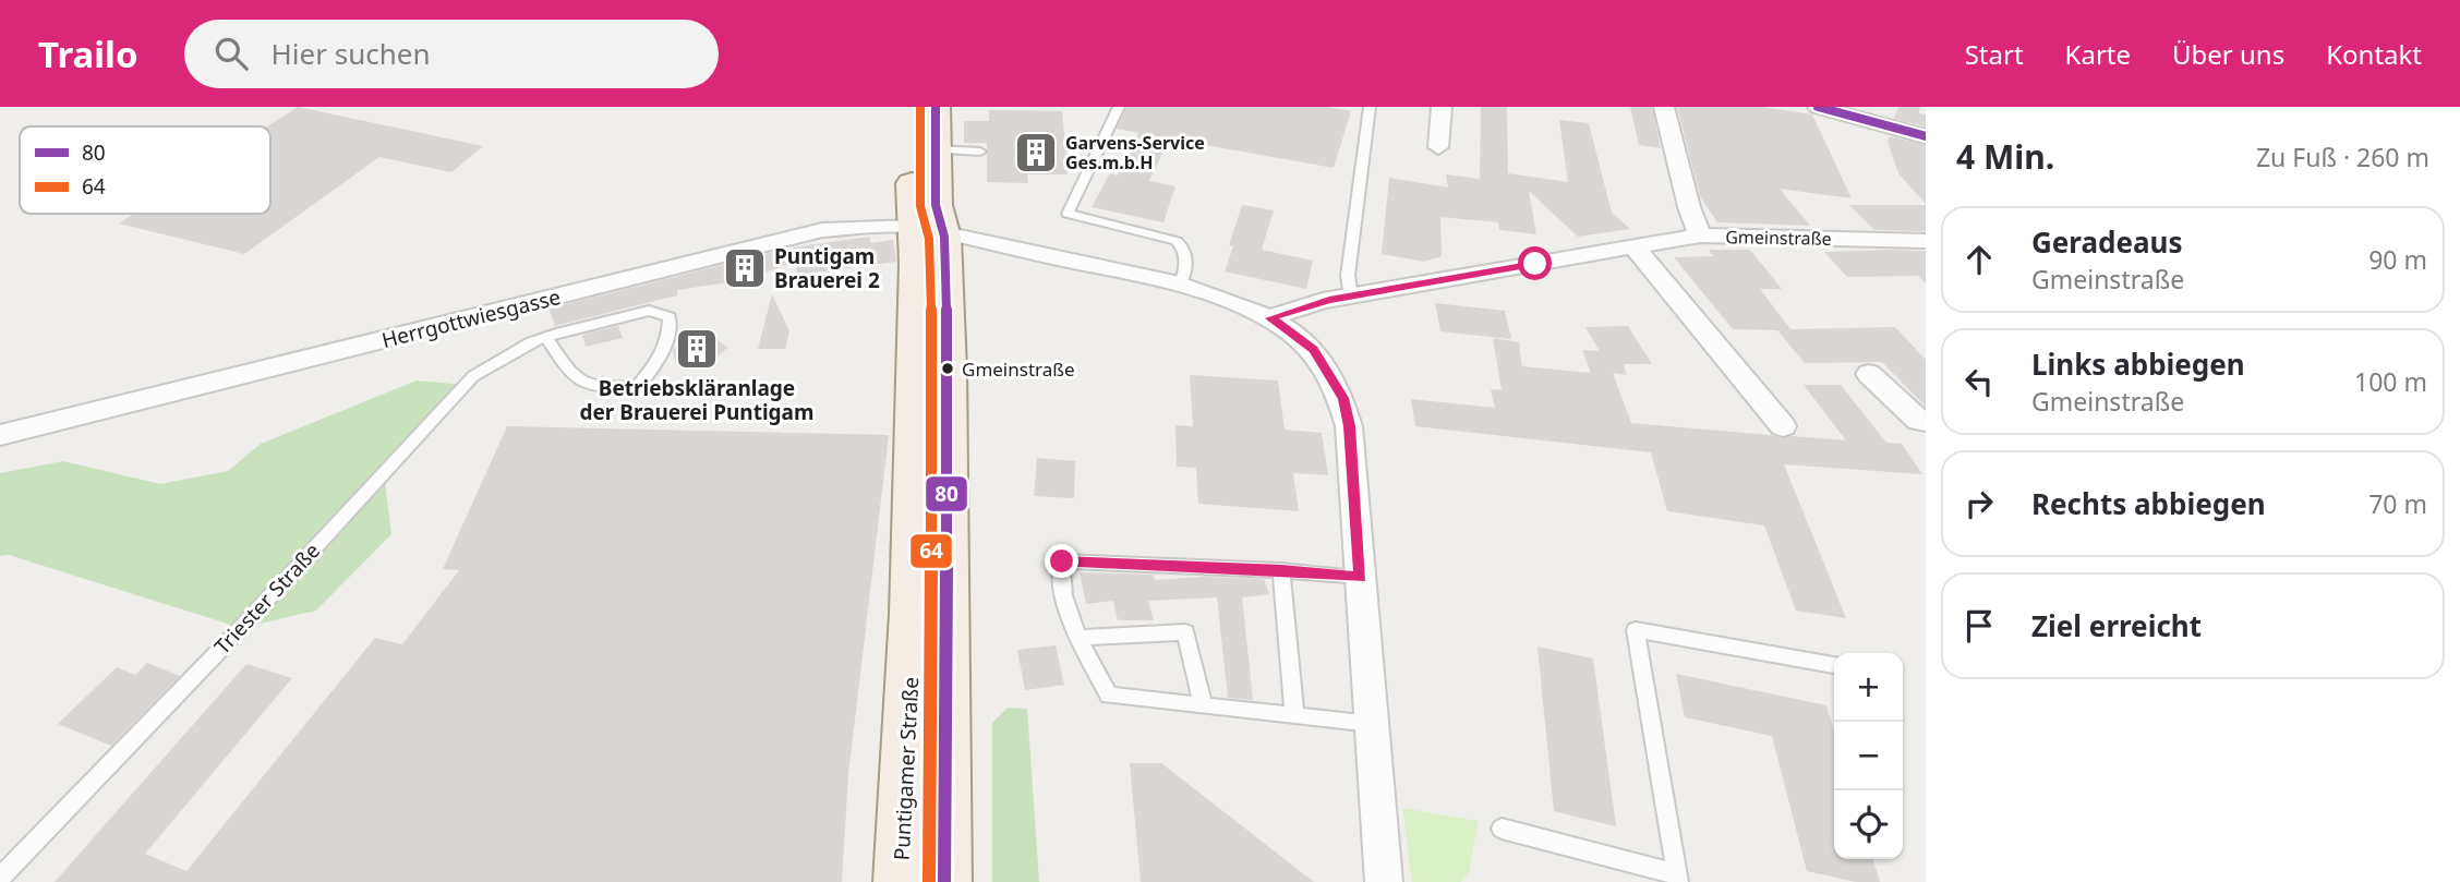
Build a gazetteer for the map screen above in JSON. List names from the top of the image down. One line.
{"streets":{"main road":["Puntigamer Straße"],"street":["Gmeinstraße","Herrgottwiesgasse"],"lane":["Triester Straße"]},"crossings":[["Herrgottwiesgasse","Puntigamer Straße"]],"places":{"building":["Garvens-Service Ges.m.b.H","Puntigam Brauerei 2","Betriebskläranlage der Brauerei Puntigam"],"other":["Gmeinstraße"]},"lines":["transit line 80","transit line 64"],"legend":["80","64"],"page":{"header":"Trailo","search":"Hier suchen","nav":["Start","Karte","Über uns","Kontakt"],"heading":["4 Min.","Zu Fuß · 260 m"],"list":[["Geradeaus","Gmeinstraße","90 m"],["Links abbiegen","Gmeinstraße","100 m"],["Rechts abbiegen","70 m"],"Ziel erreicht"],"map_buttons":["+","−"]}}
